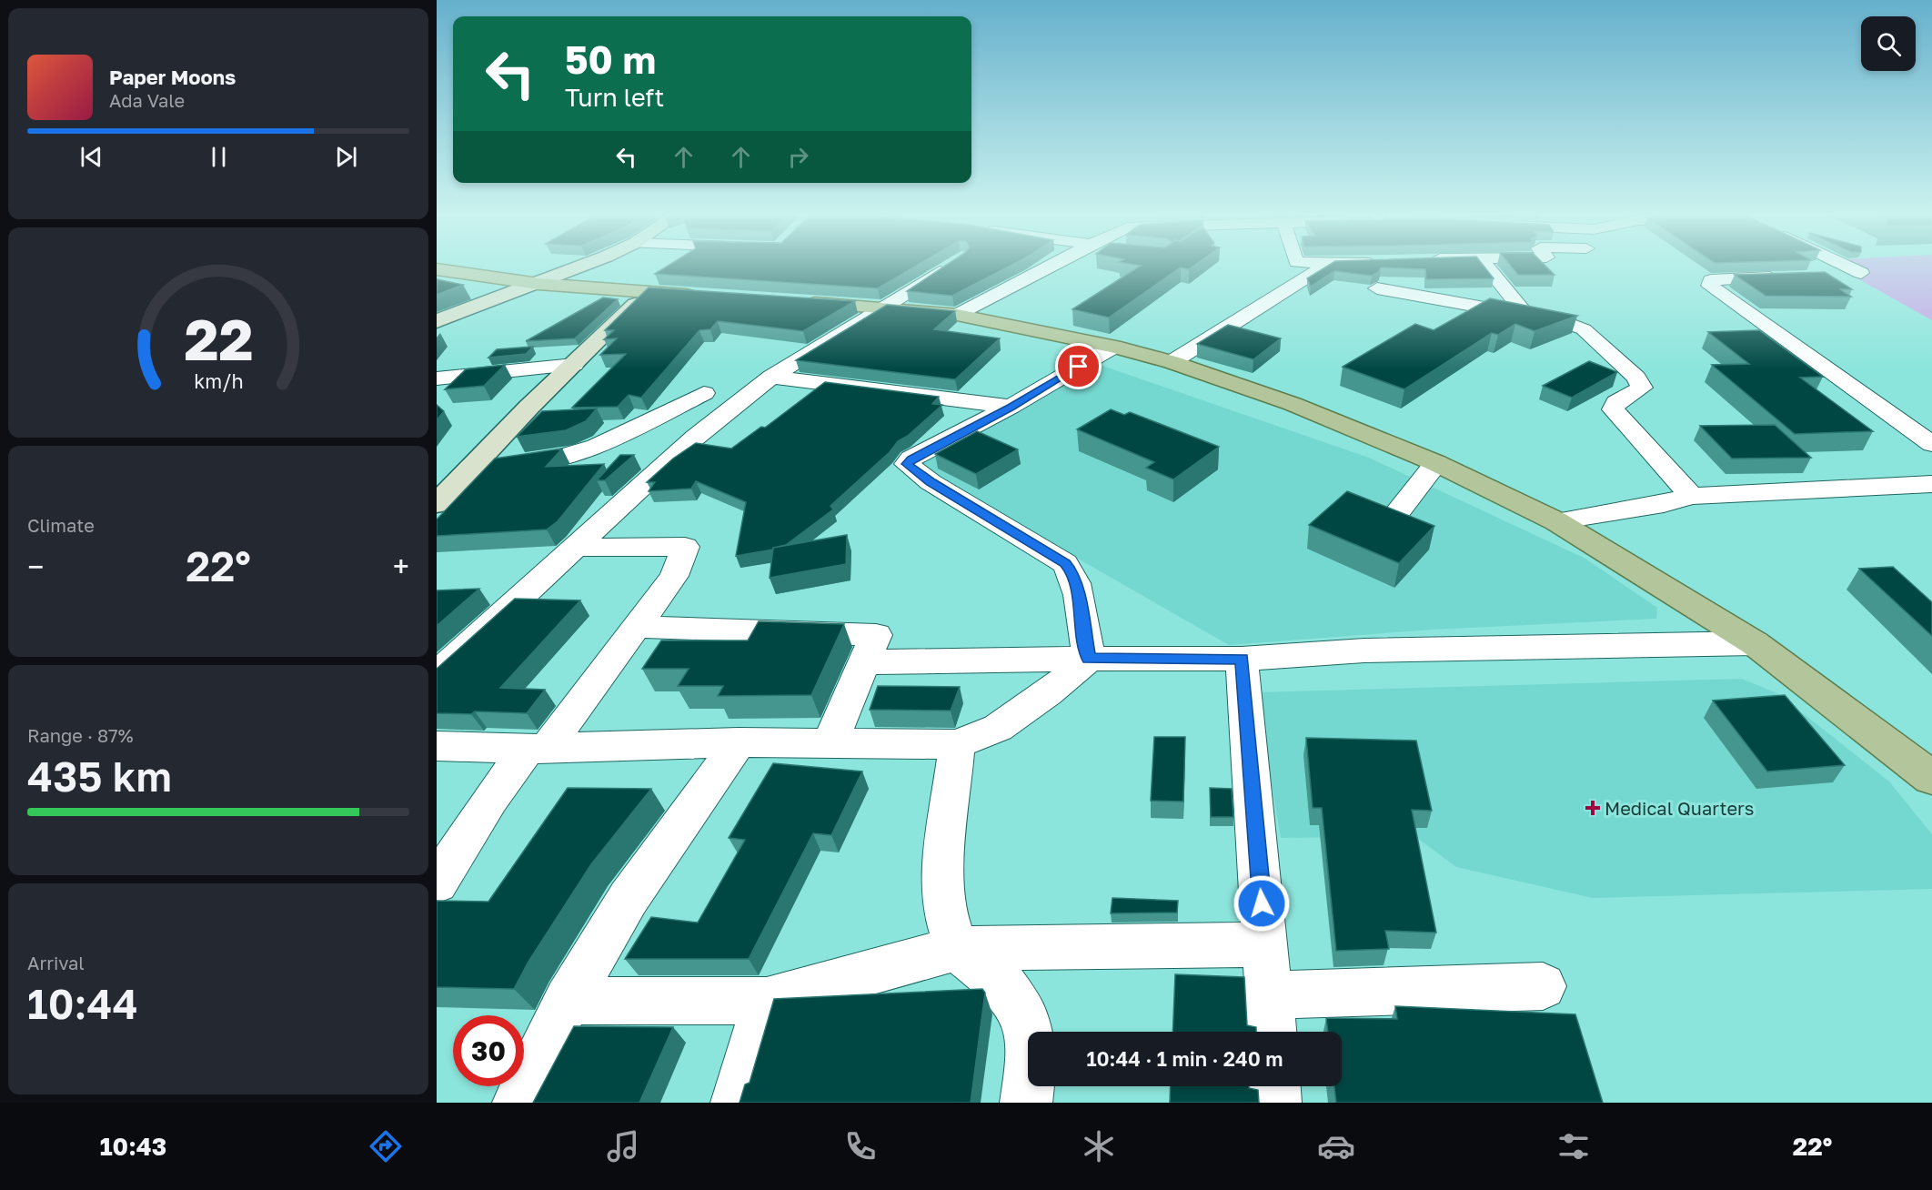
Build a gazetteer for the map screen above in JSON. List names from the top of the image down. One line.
{"places":{"health":["Medical Quarters"]},"page":{"turn":["50 m","Turn left"],"song":["Paper Moons","Ada Vale"],"tile":["Climate",["Range · 87%","435 km"],["Arrival","10:44"]],"heat":["−","22°","+"],"limit":"30","trip":"10:44 · 1 min · 240 m","tabs":["10:43","22°"],"gauge":["22","km/h"]}}
